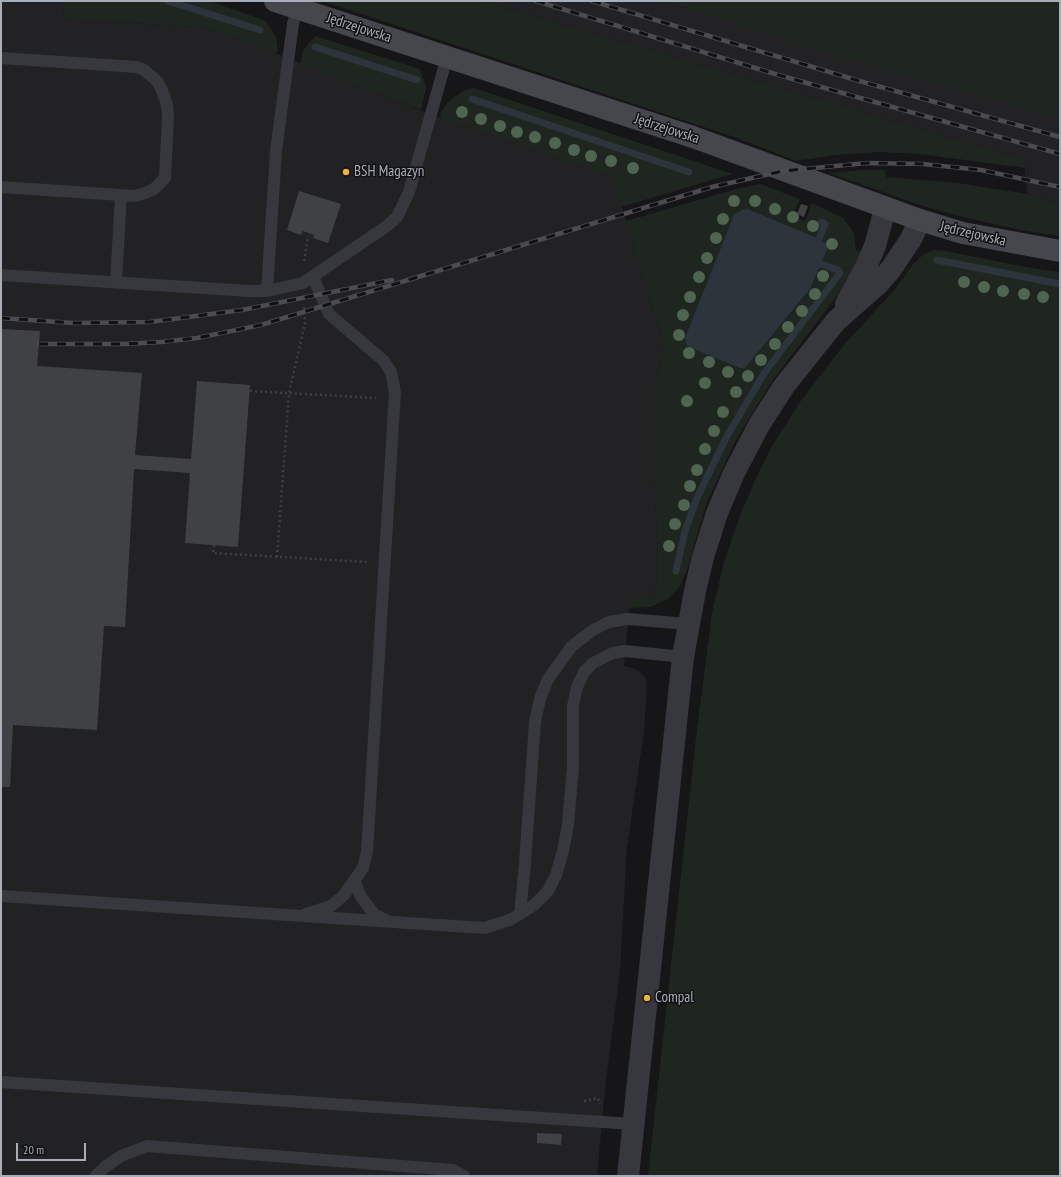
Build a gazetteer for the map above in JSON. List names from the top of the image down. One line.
{"streets":{"street":["Jędrzejowska"]},"places":["BSH Magazyn","Compal"],"scale_bar":"20 m"}
